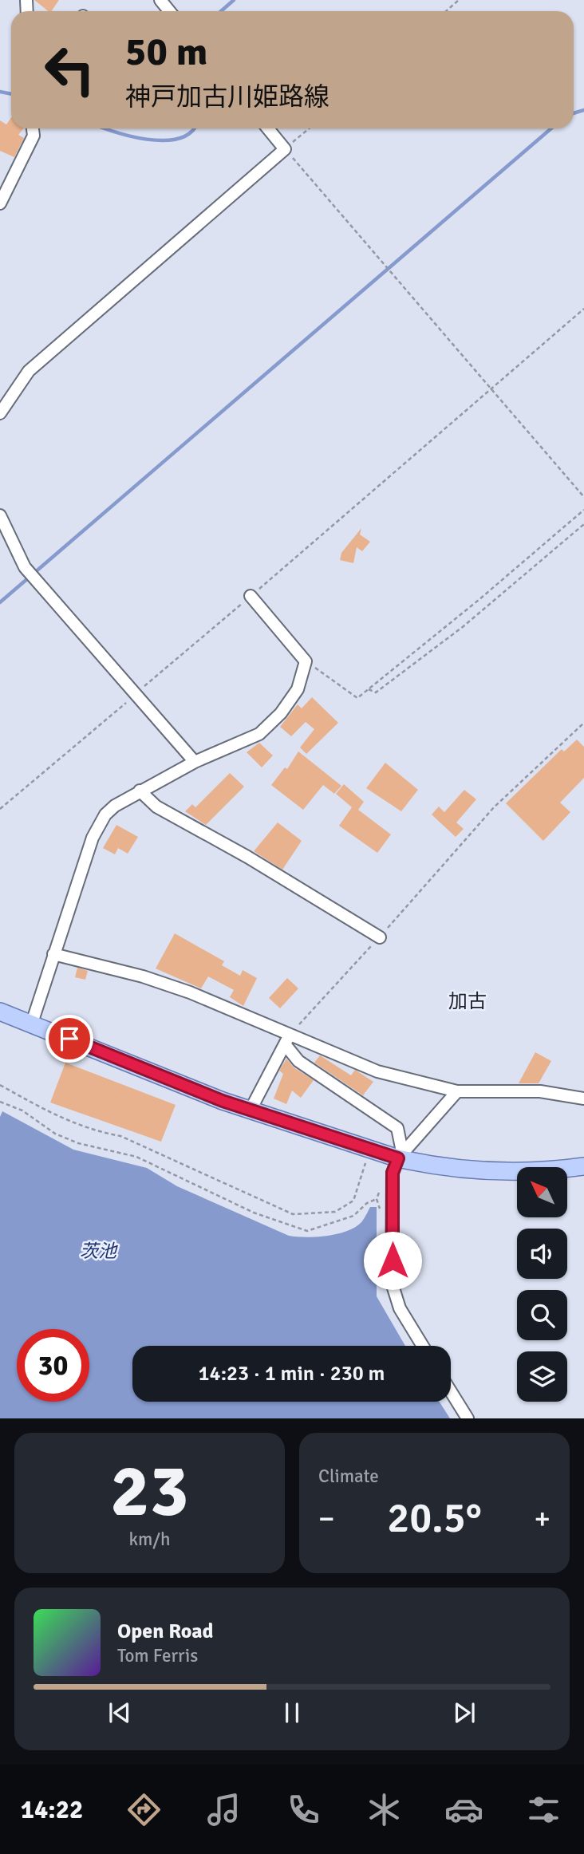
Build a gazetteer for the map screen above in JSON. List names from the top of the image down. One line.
{"districts":["加古"],"water":["茨池"],"north":"top left","page":{"turn":["50 m","神戸加古川姫路線"],"limit":"30","trip":"14:23 · 1 min · 230 m","tile":[["23","km/h"],"Climate"],"heat":["−","20.5°","+"],"song":["Open Road","Tom Ferris"],"tabs":"14:22"}}
